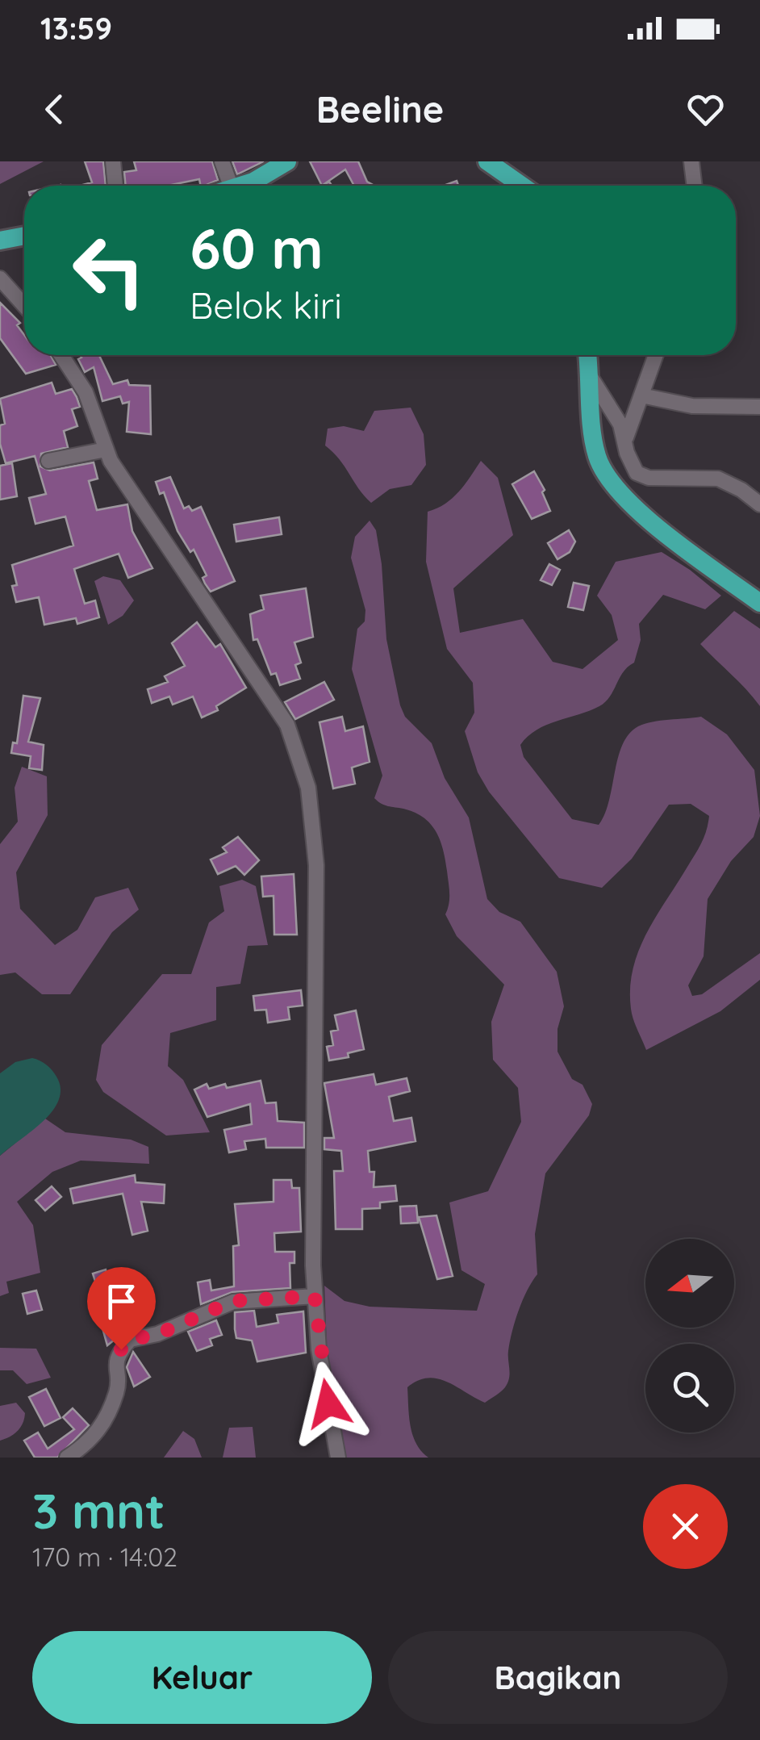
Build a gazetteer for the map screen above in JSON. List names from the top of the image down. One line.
{"north":"left","page":{"status":"13:59","header":"Beeline","turn":["60 m","Belok kiri"],"heading":["3 mnt","170 m · 14:02"],"buttons":["Keluar","Bagikan"]}}
